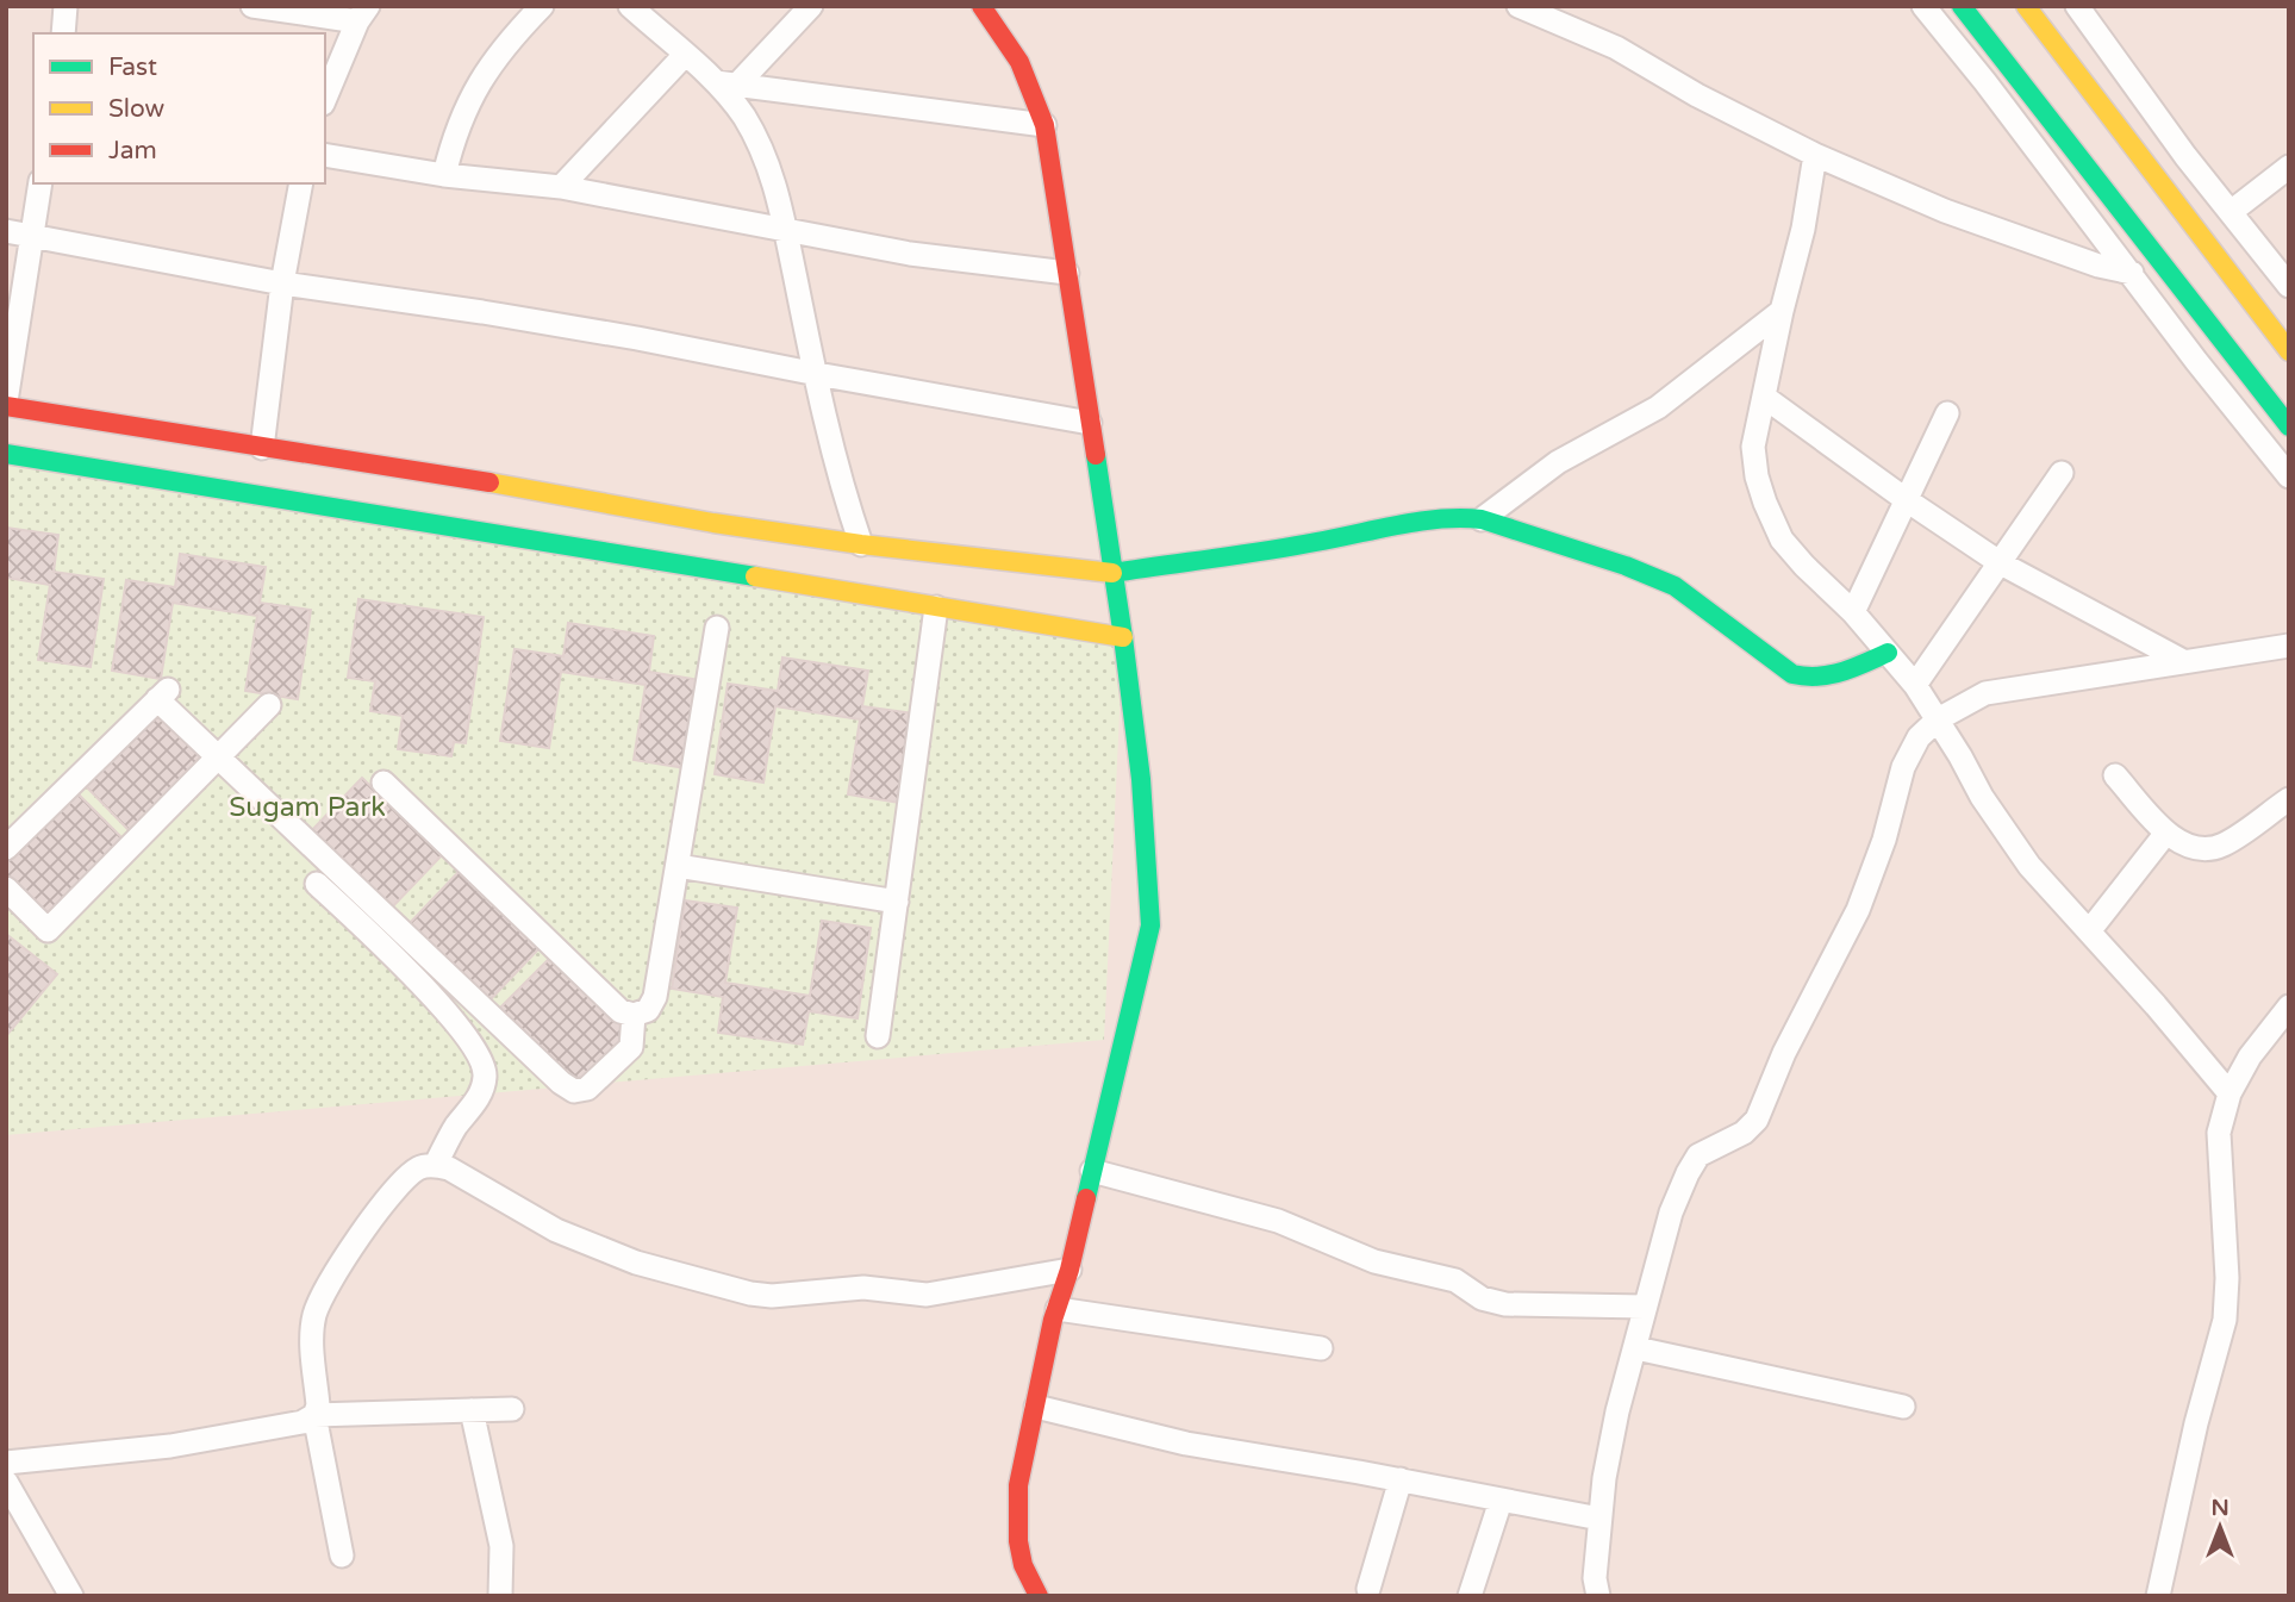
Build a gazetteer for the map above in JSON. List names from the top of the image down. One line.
{"parks":["Sugam Park"],"legend":["Fast","Slow","Jam"],"north":"top"}
